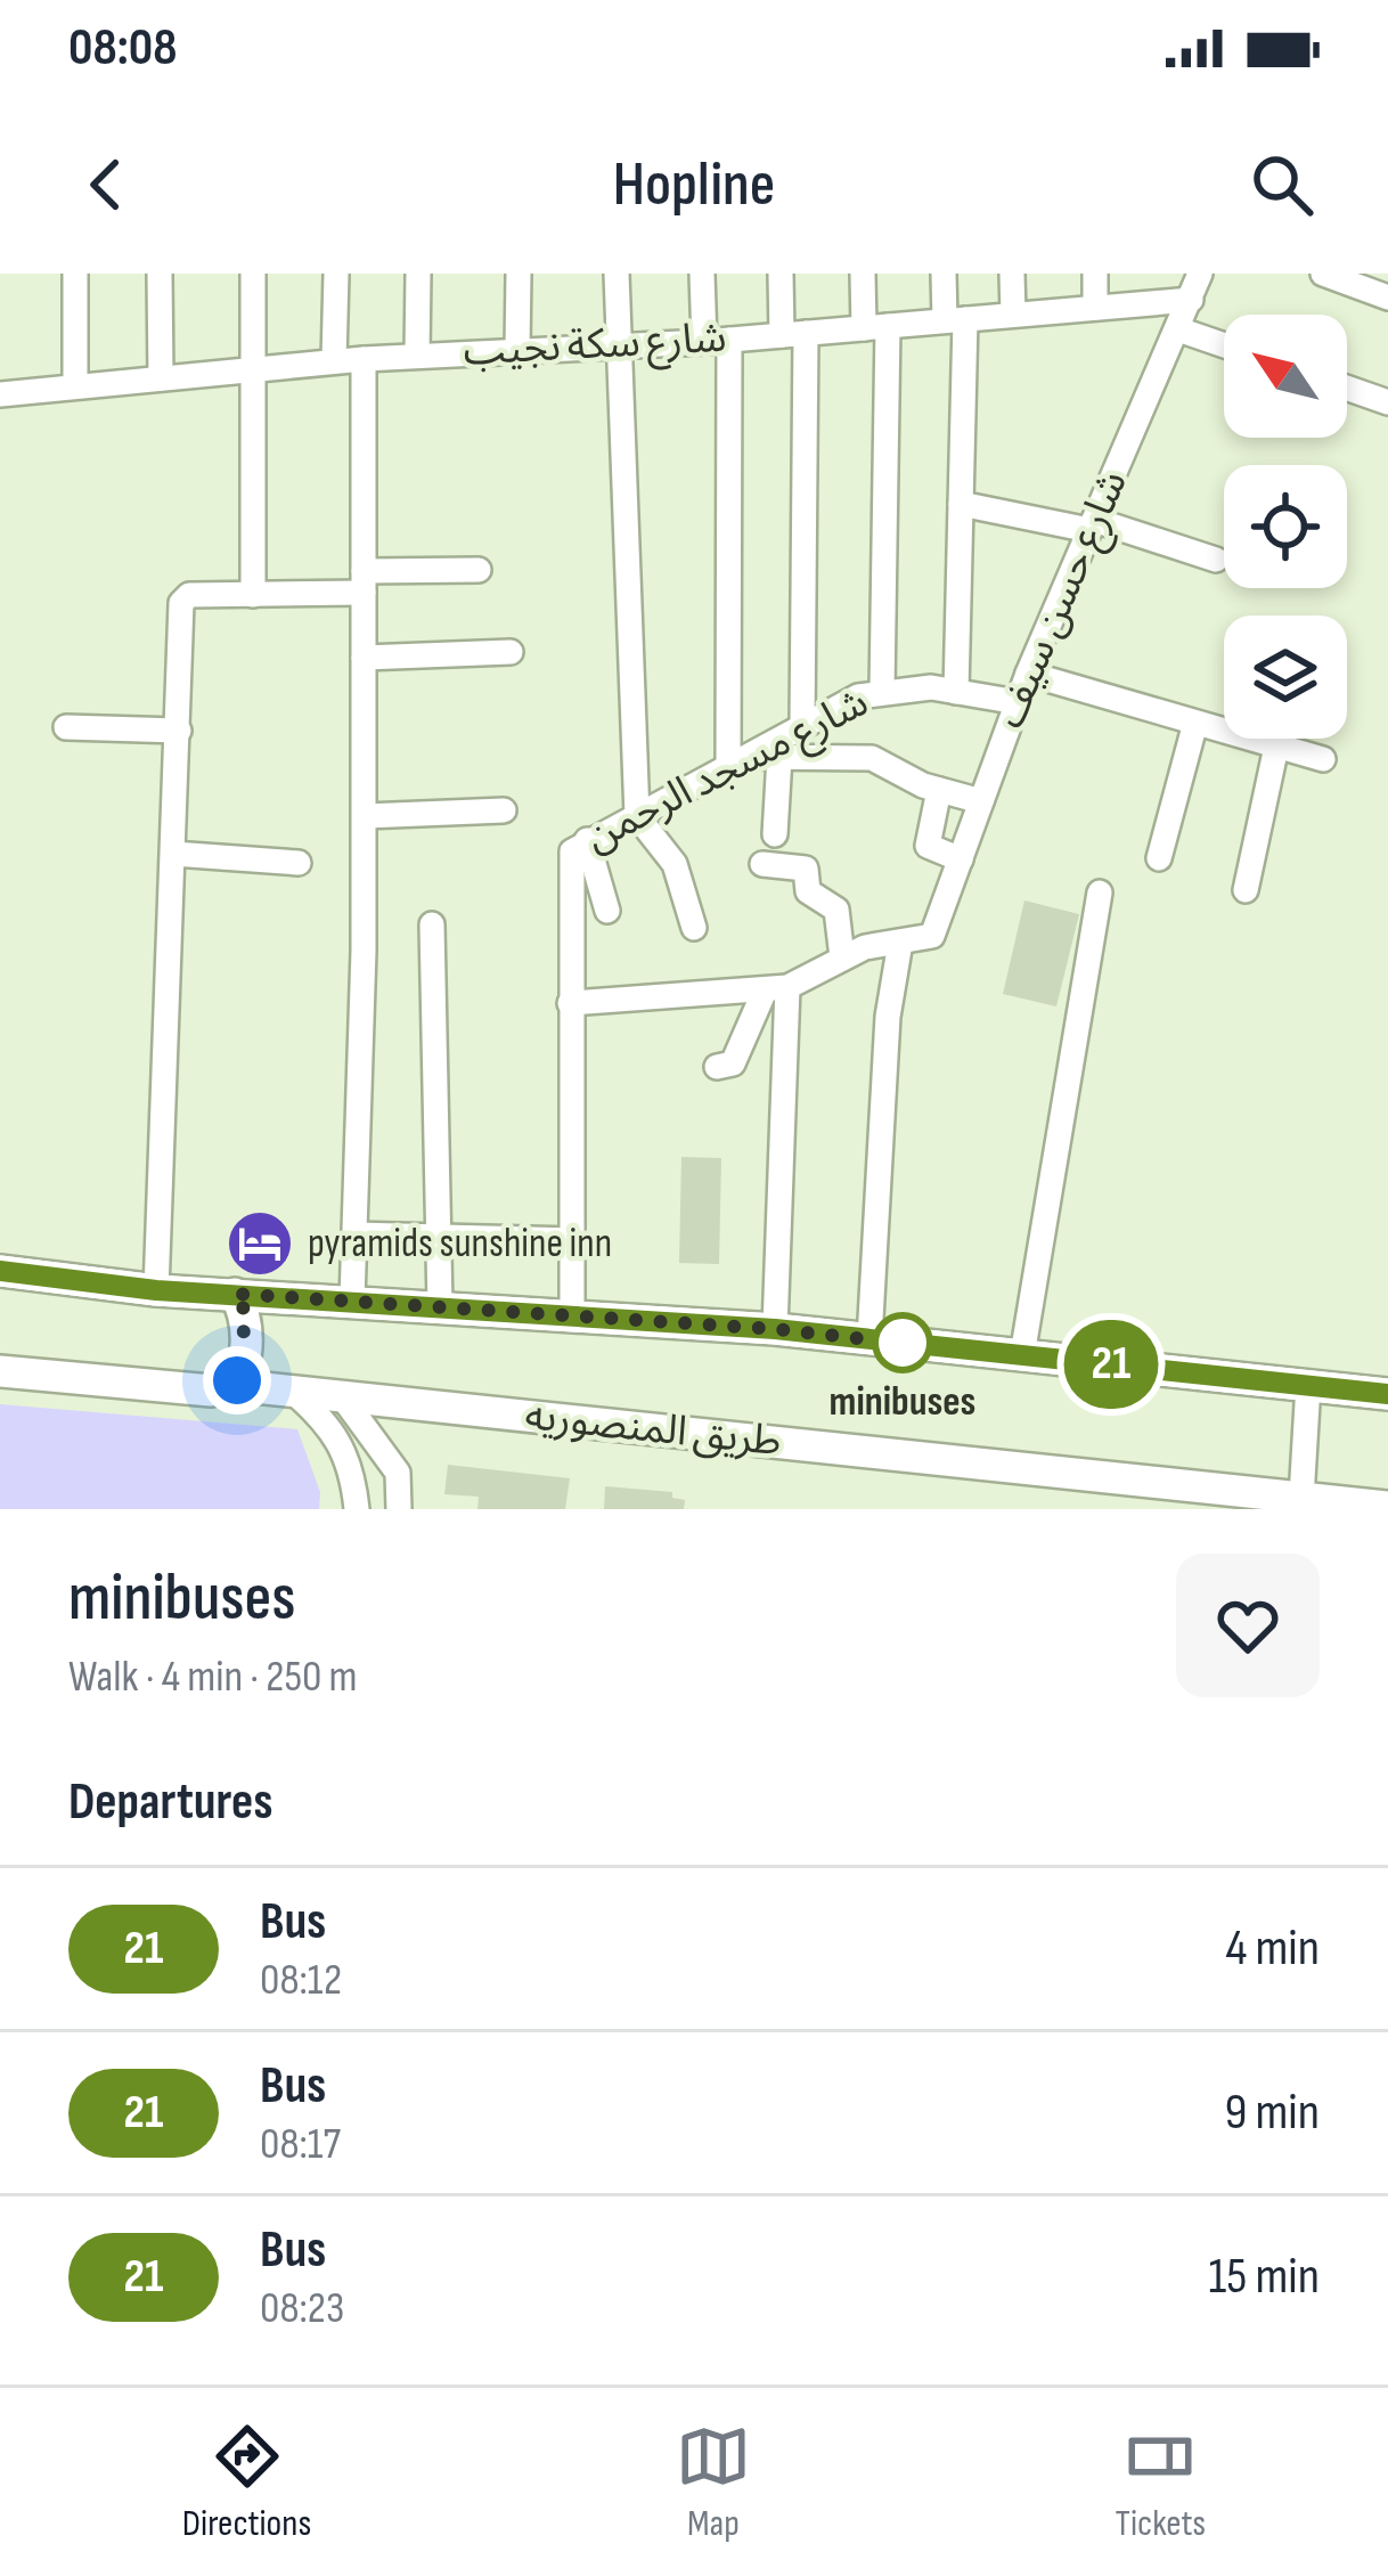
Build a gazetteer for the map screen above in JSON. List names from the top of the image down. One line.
{"streets":{"main road":["طريق المنصوريه"],"street":["شارع سكة نجيب","شارع حسن سيف","شارع مسجد الرحمن"]},"crossings":[["شارع سكة نجيب","شارع حسن سيف"],["شارع حسن سيف","شارع مسجد الرحمن"]],"places":{"hotel":["pyramids sunshine inn"],"other":["minibuses"]},"lines":["bus line 21"],"north":"top left","page":{"status":"08:08","header":"Hopline","on_map":"21","heading":[["minibuses","Walk · 4 min · 250 m"],"Departures"],"list":[{"mark":"21","name":"Bus","note":"08:12","value":"4 min"},{"mark":"21","name":"Bus","note":"08:17","value":"9 min"},{"mark":"21","name":"Bus","note":"08:23","value":"15 min"}],"tabs":["Directions","Map","Tickets"]}}
